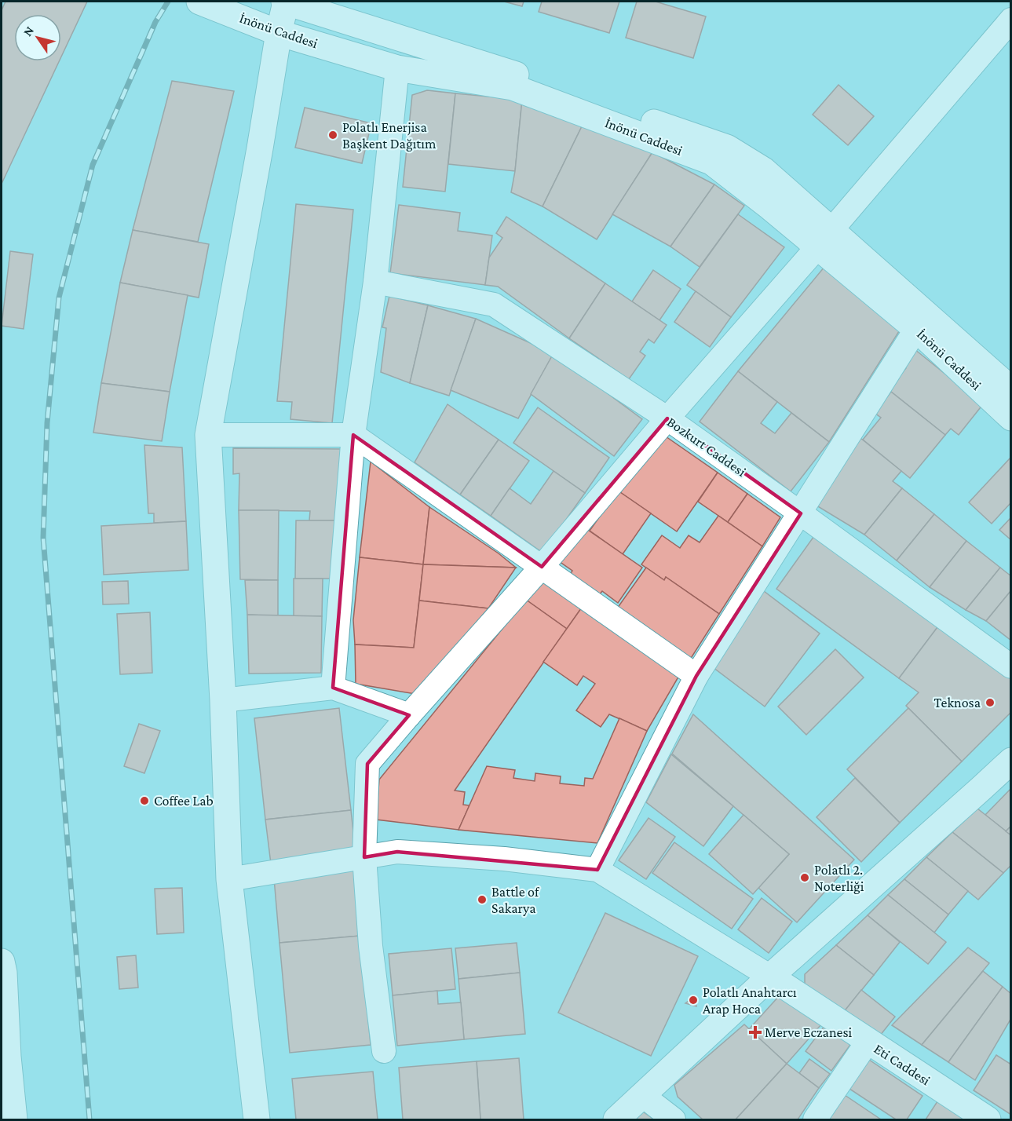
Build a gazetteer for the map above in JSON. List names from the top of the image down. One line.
{"streets":{"street":["İnönü Caddesi","Bozkurt Caddesi","Eti Caddesi"]},"places":{"other":["Polatlı Enerjisa Başkent Dağıtım","Teknosa","Coffee Lab","Polatlı 2. Noterliği","Battle of Sakarya","Polatlı Anahtarcı Arap Hoca"],"health":["Merve Eczanesi"]},"north":"top left"}
